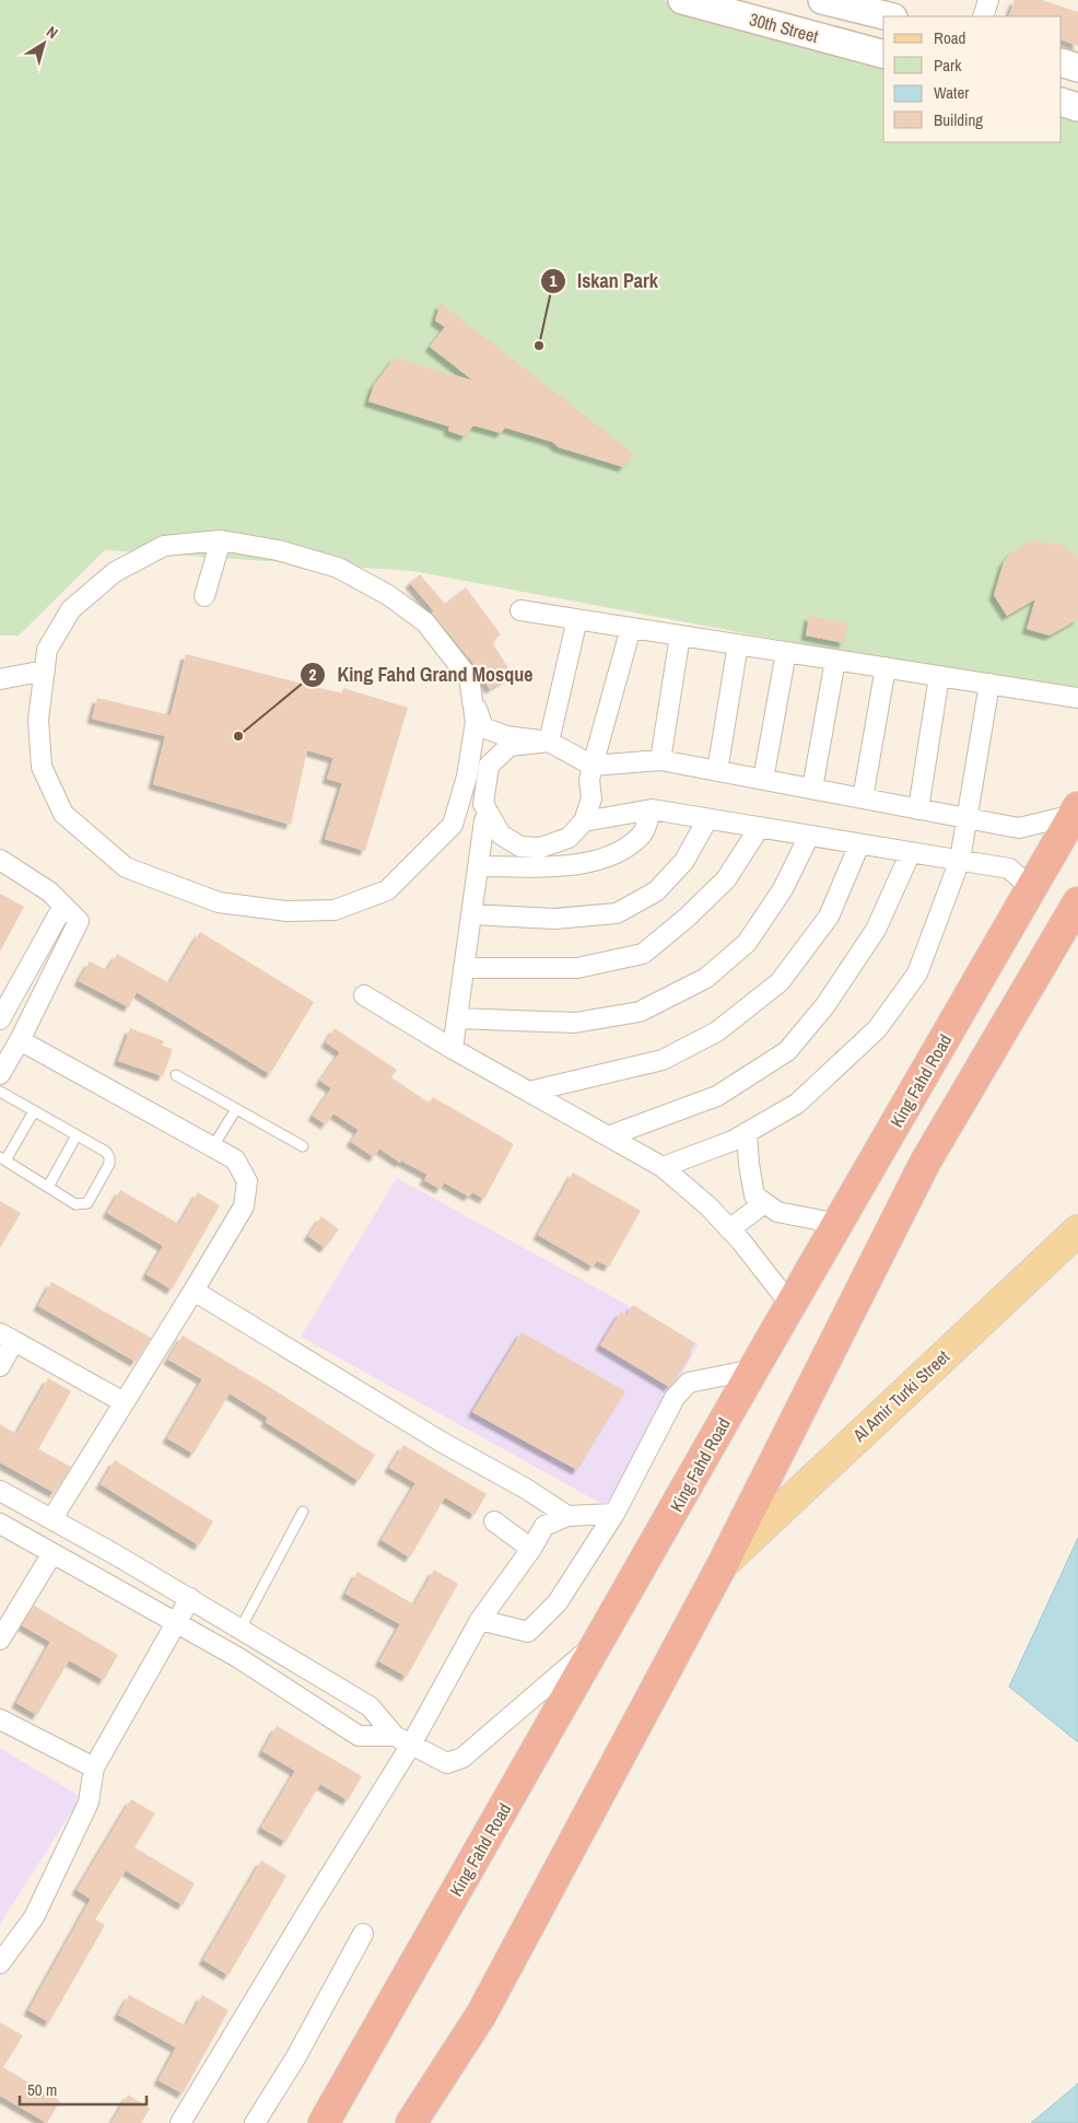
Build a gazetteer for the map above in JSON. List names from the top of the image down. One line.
{"streets":{"highway":["King Fahd Road"],"main road":["Al Amir Turki Street"],"street":["30th Street"]},"places":["Iskan Park","King Fahd Grand Mosque"],"legend":["Road","Park","Water","Building"],"scale_bar":"50 m","north":"top right"}
